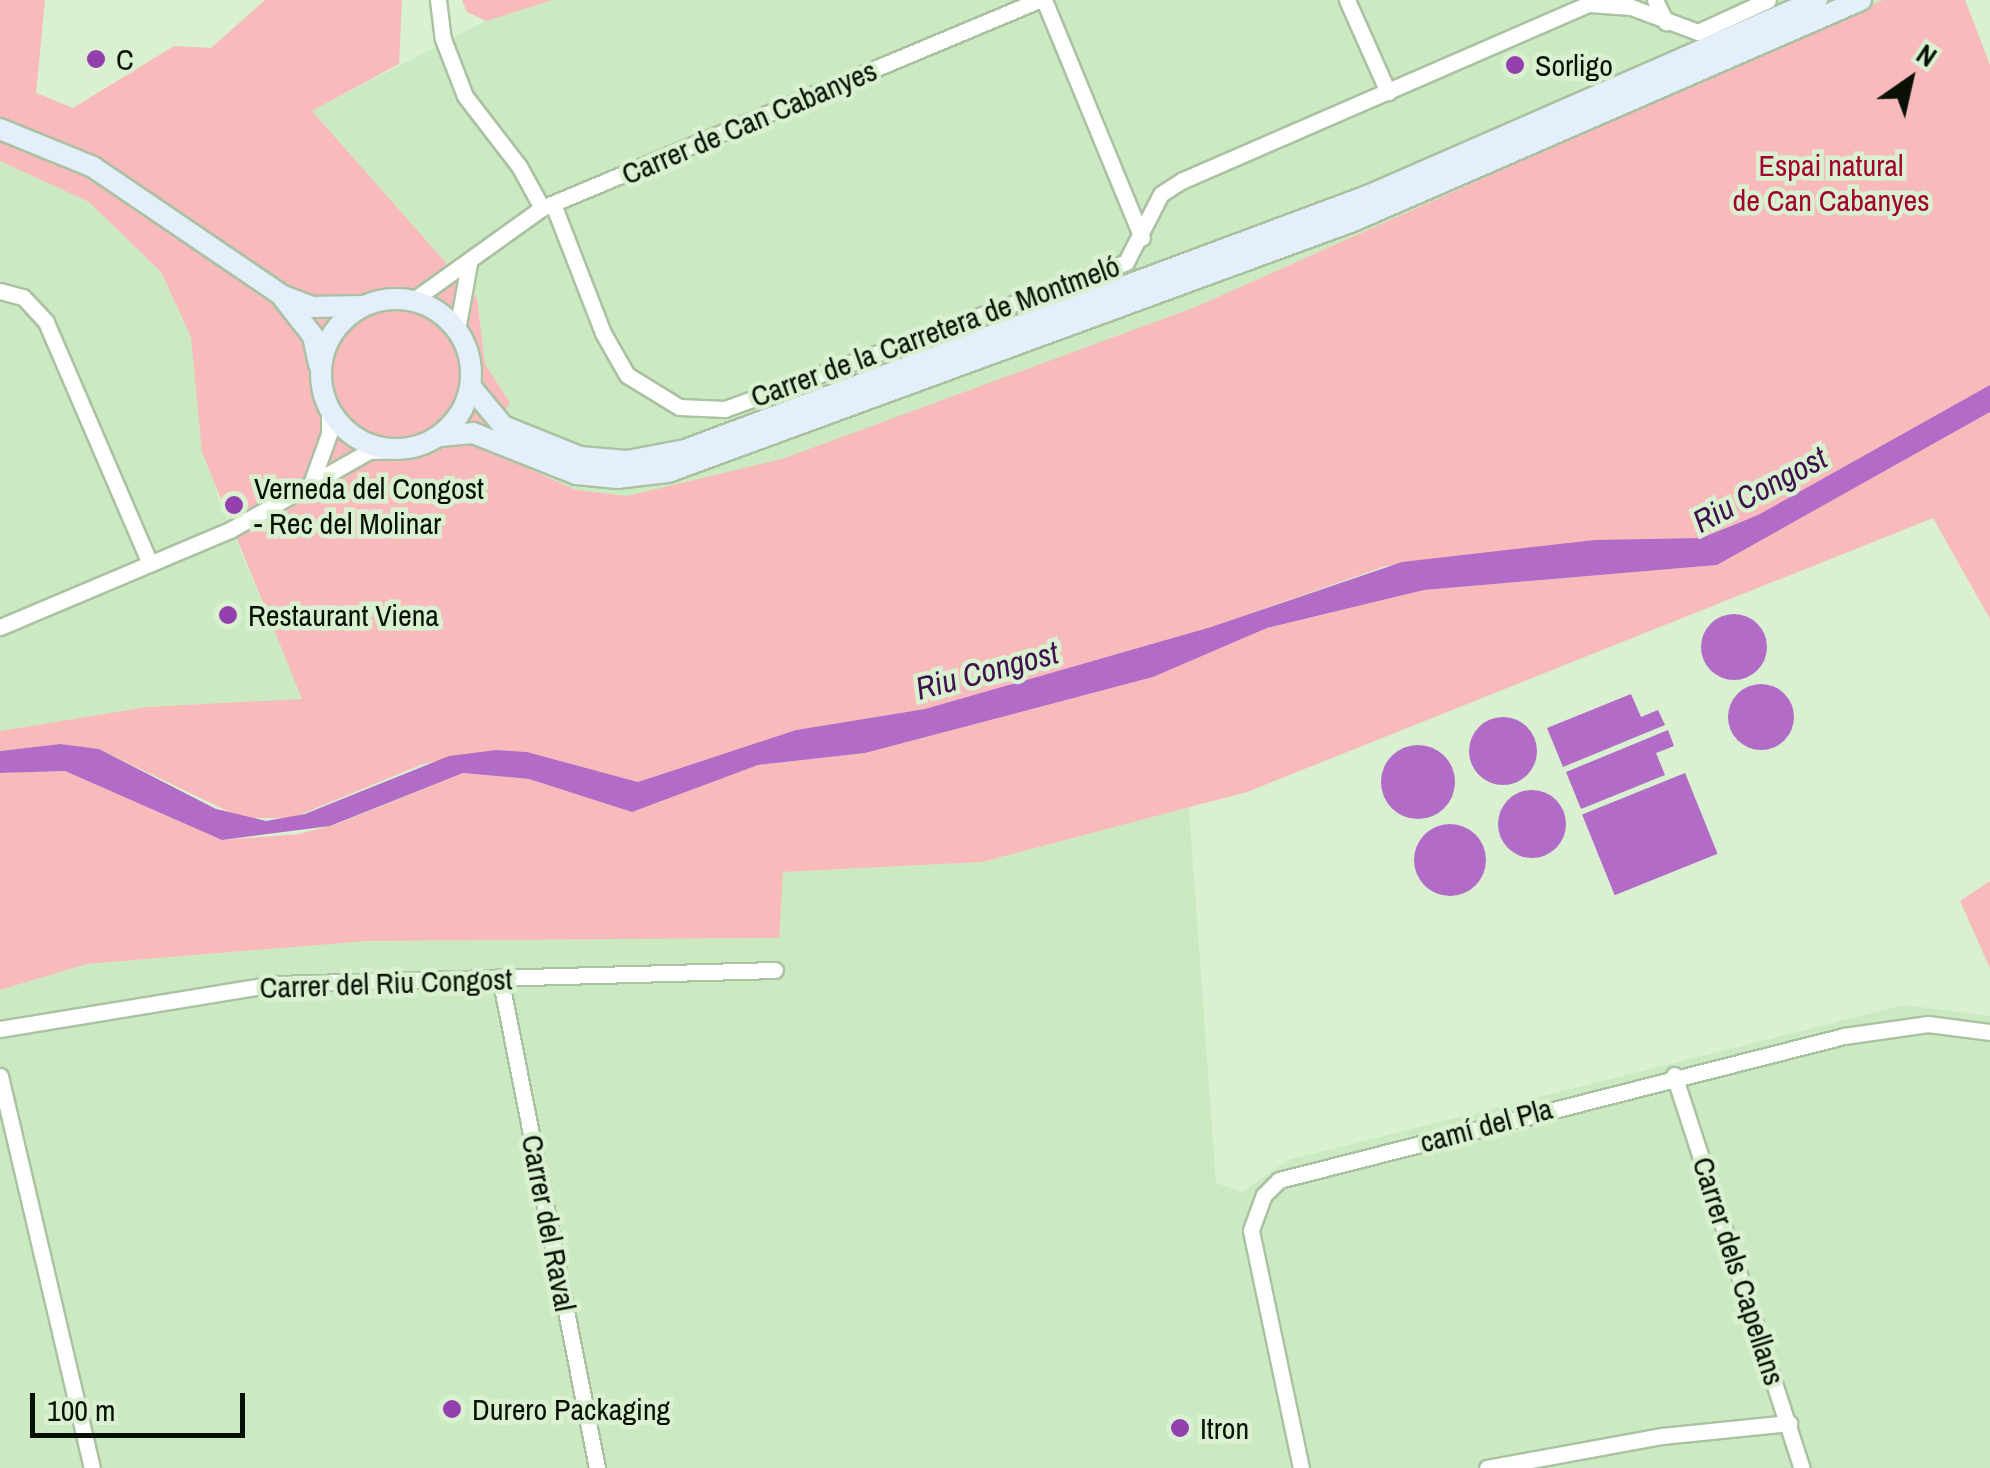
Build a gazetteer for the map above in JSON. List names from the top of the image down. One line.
{"streets":{"street":["Carrer de Can Cabanyes","Carrer de la Carretera de Montmeló","Carrer del Riu Congost","camí del Pla","Carrer del Raval","Carrer dels Capellans"]},"crossings":[["Carrer de Can Cabanyes","Carrer de la Carretera de Montmeló"],["Carrer del Riu Congost","Carrer del Raval"],["camí del Pla","Carrer dels Capellans"]],"water":["Riu Congost"],"parks":["Espai natural de Can Cabanyes"],"places":["C","Sorligo","Verneda del Congost - Rec del Molinar","Restaurant Viena","Durero Packaging","Itron"],"scale_bar":"100 m","north":"top right"}
